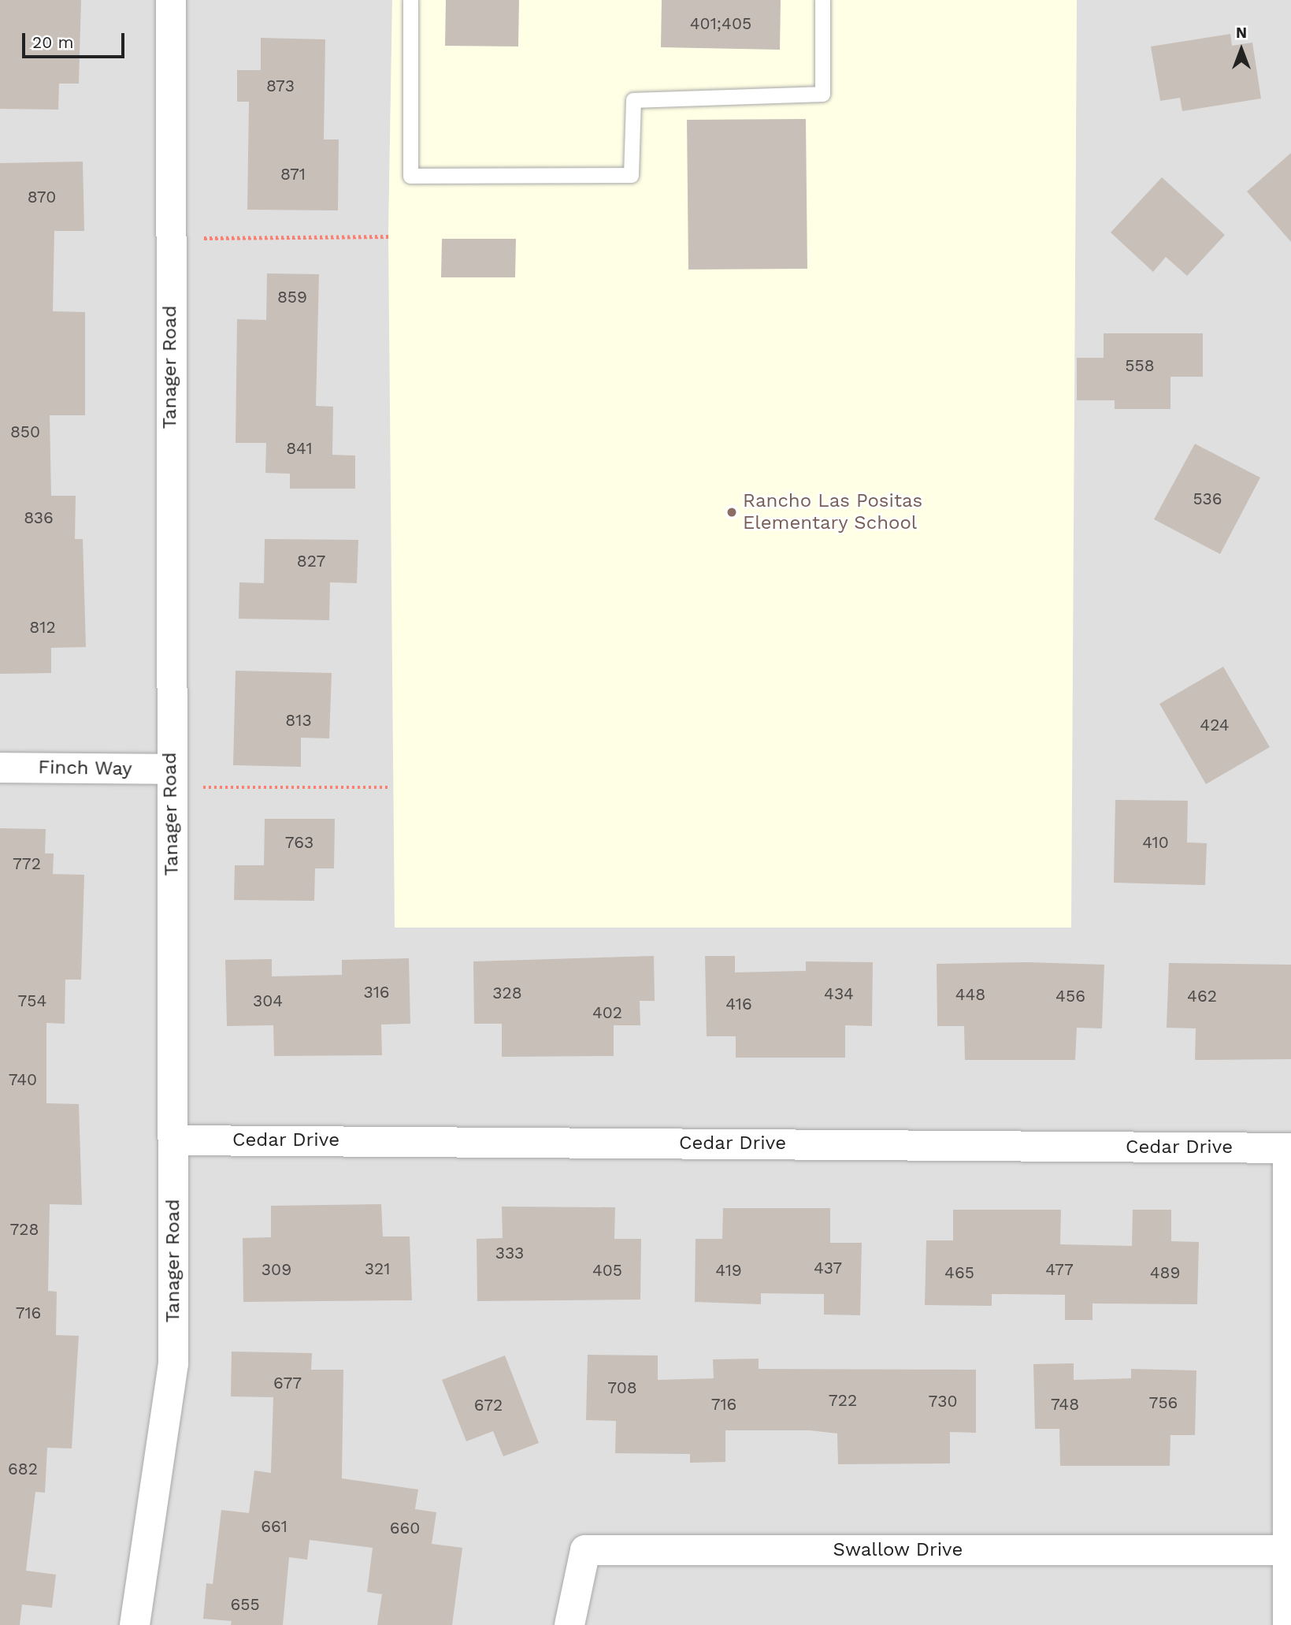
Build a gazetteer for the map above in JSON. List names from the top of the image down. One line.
{"streets":{"street":["Tanager Road","Finch Way","Cedar Drive","Swallow Drive"]},"crossings":[["Tanager Road","Finch Way"],["Tanager Road","Cedar Drive"]],"places":["Rancho Las Positas Elementary School"],"house_numbers":["401;405","873","871","870","859","558","850","841","536","836","827","812","813","424","763","410","772","316","328","434","448","456","462","754","304","416","402","740","728","333","437","321","309","477","405","419","465","489","716","677","708","722","730","756","716","748","672","682","661","660","655"],"scale_bar":"20 m","north":"top"}
